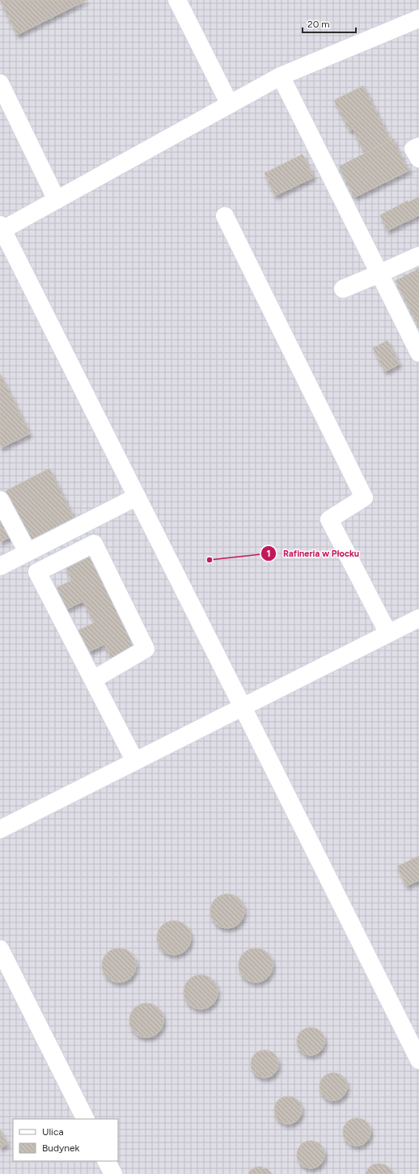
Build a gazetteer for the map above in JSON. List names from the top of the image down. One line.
{"places":["Rafineria w Płocku"],"legend":["Ulica","Budynek"],"scale_bar":"20 m"}
